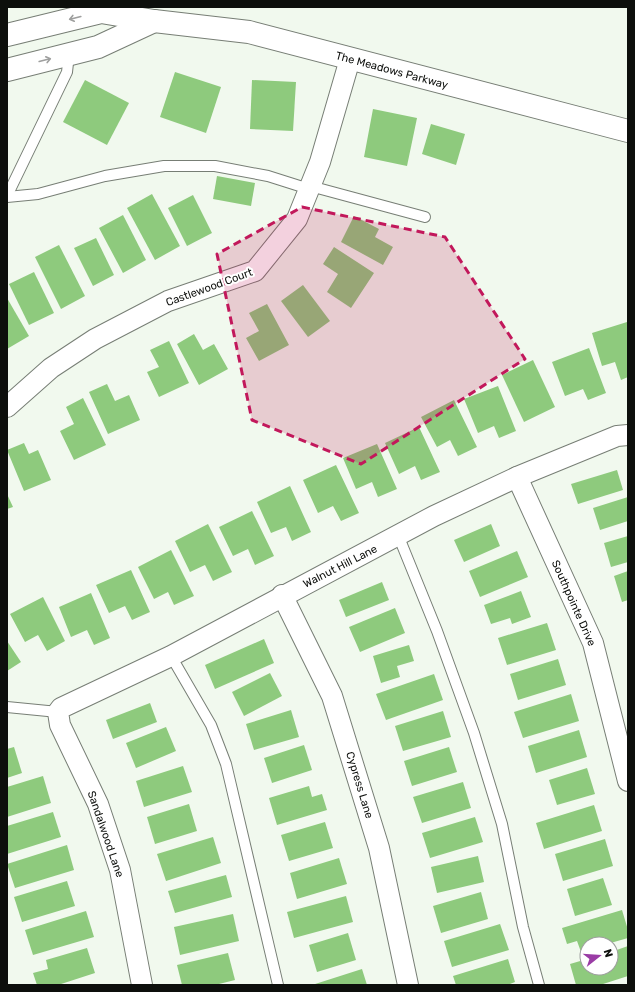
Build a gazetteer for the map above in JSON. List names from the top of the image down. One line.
{"streets":{"street":["The Meadows Parkway","Castlewood Court","Walnut Hill Lane","Southpointe Drive","Cypress Lane","Sandalwood Lane"]},"crossings":[["The Meadows Parkway","Castlewood Court"],["Walnut Hill Lane","Southpointe Drive"],["Walnut Hill Lane","Cypress Lane"],["Walnut Hill Lane","Sandalwood Lane"]],"north":"right"}
